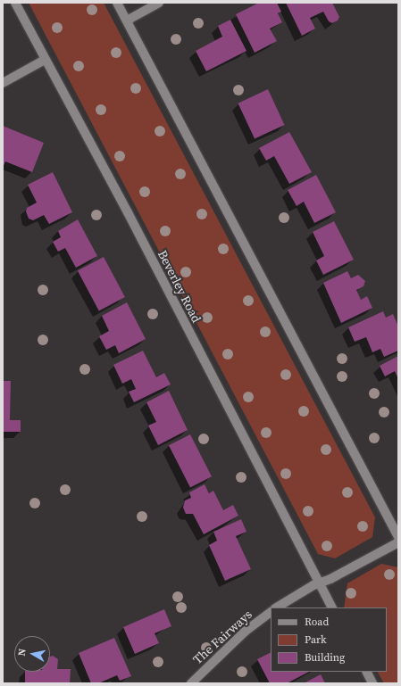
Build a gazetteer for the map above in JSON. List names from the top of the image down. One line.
{"streets":{"street":["Beverley Road","The Fairways"]},"legend":["Road","Park","Building"],"north":"left"}
